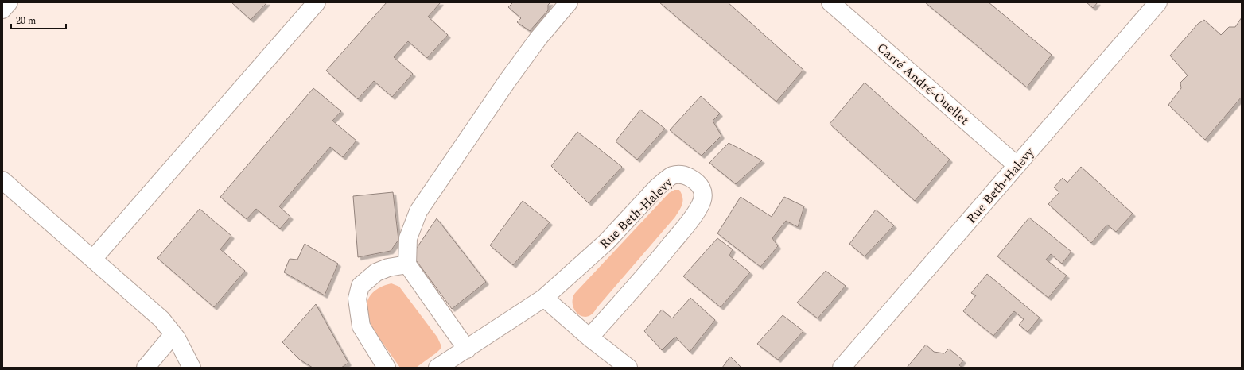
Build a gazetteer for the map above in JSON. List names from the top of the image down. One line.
{"streets":{"street":["Carré André-Ouellet","Rue Beth-Halevy"]},"crossings":[["Carré André-Ouellet","Rue Beth-Halevy"]],"scale_bar":"20 m"}
